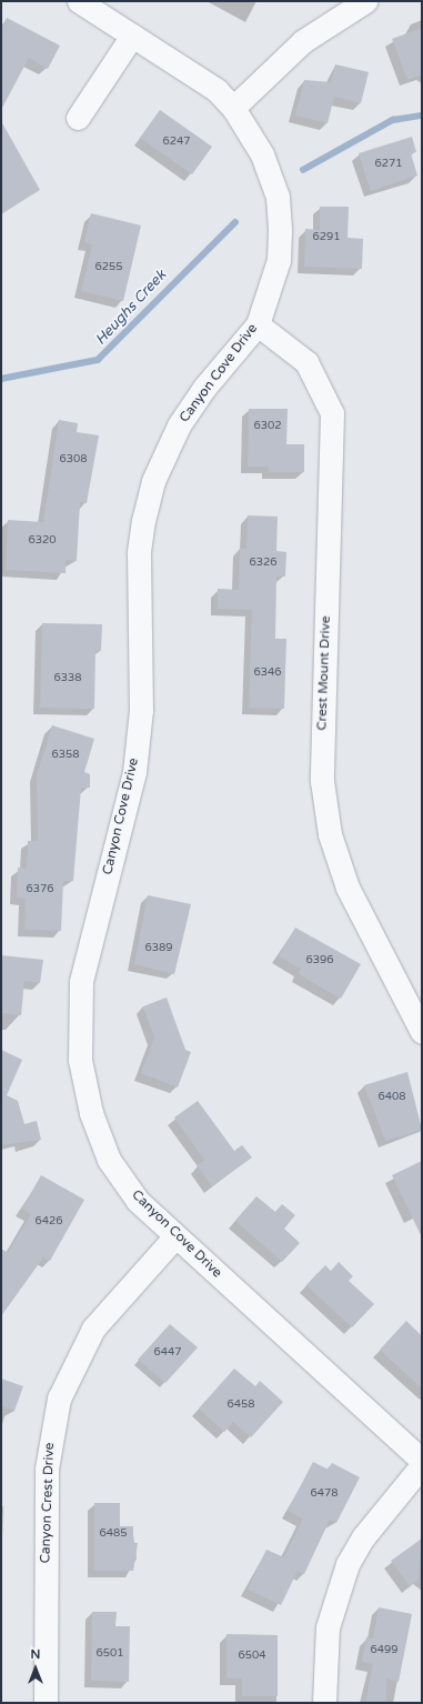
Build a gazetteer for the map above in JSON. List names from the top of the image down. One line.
{"streets":{"street":["Canyon Cove Drive","Crest Mount Drive","Canyon Crest Drive"]},"crossings":[["Canyon Cove Drive","Crest Mount Drive"],["Canyon Cove Drive","Canyon Crest Drive"]],"water":["Heughs Creek"],"house_numbers":["6247","6271","6291","6255","6302","6308","6320","6326","6346","6338","6358","6376","6389","6396","6408","6426","6447","6458","6478","6485","6499","6501","6504"],"north":"top"}
